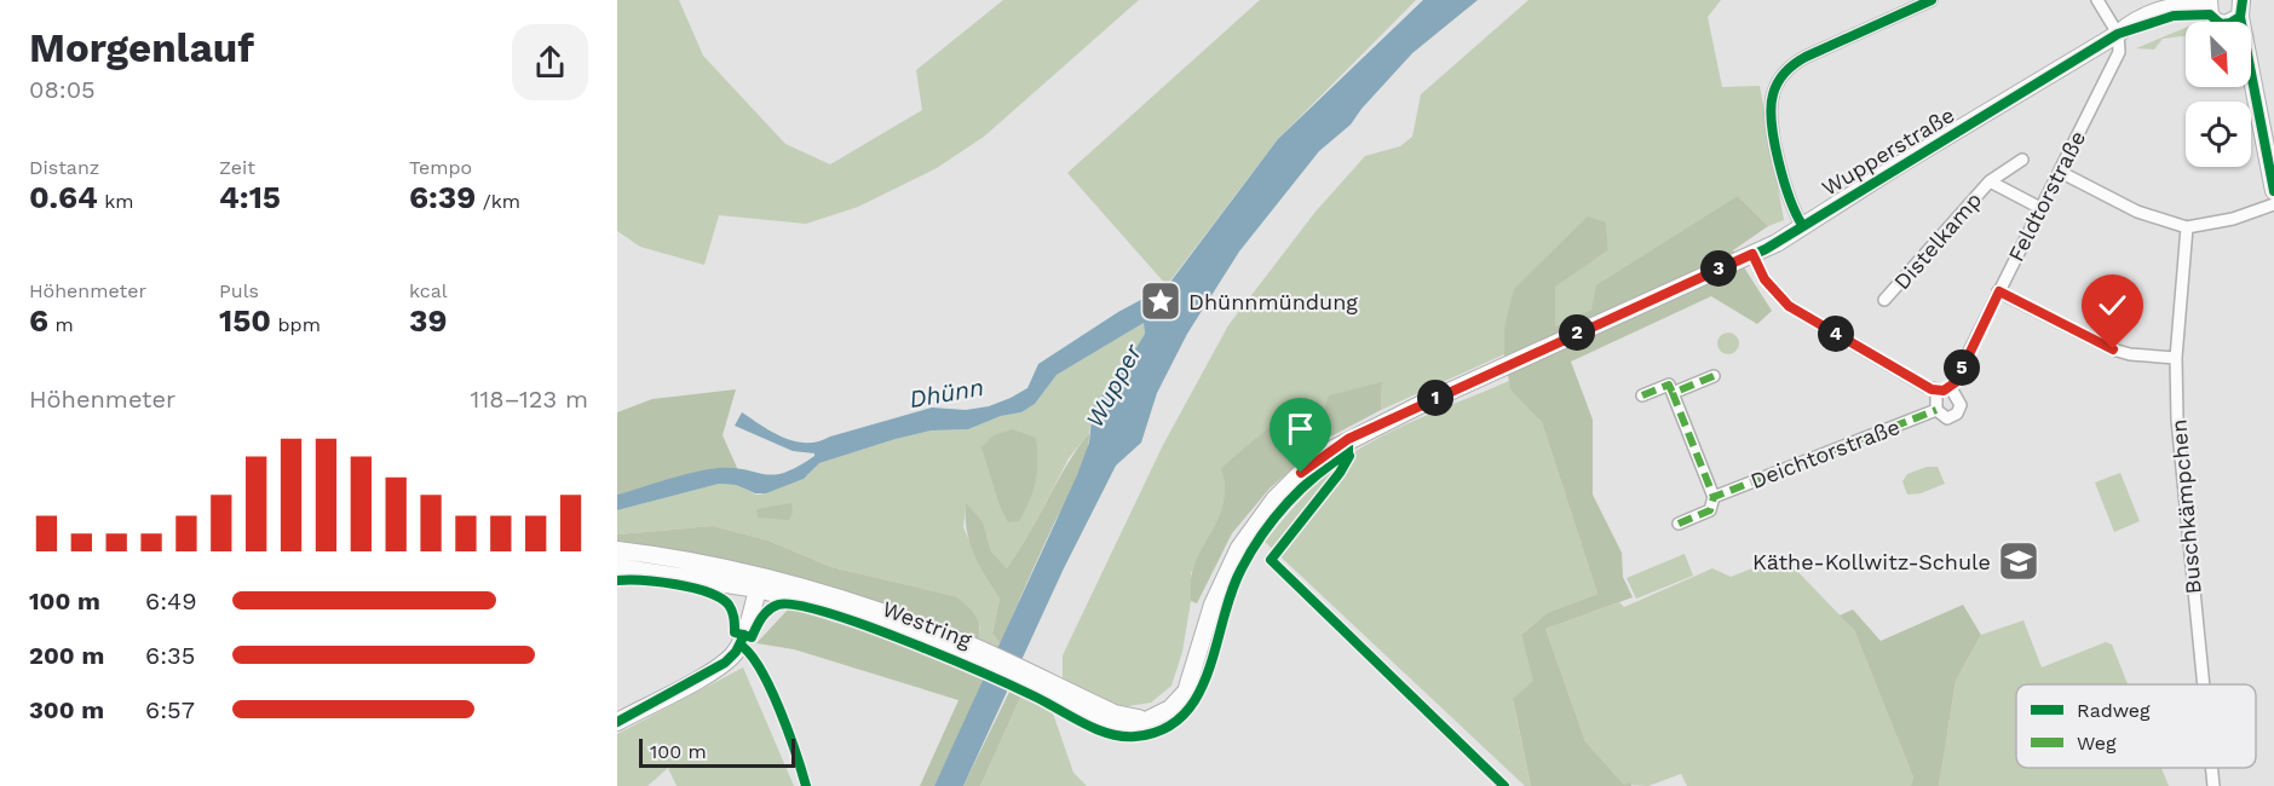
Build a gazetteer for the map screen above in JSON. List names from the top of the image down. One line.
{"streets":{"main road":["Wupperstraße","Westring"],"street":["Feldtorstraße","Distelkamp","Deichtorstraße","Buschkämpchen"]},"crossings":[["Wupperstraße","Feldtorstraße"],["Wupperstraße","Westring"],["Feldtorstraße","Distelkamp"],["Feldtorstraße","Deichtorstraße"]],"water":["Wupper","Dhünn"],"places":{"place":["Dhünnmündung"],"school or university":["Käthe-Kollwitz-Schule"]},"legend":["Radweg","Weg"],"scale_bar":"100 m","north":"bottom right","page":{"heading":["Morgenlauf","08:05"],"stats":[["Distanz","0.64 km"],["Zeit","4:15"],["Tempo","6:39 /km"],["Höhenmeter","6 m"],["Puls","150 bpm"],["kcal","39"]],"pins":["3","2","4","5","1"],"chart":["Höhenmeter","118–123 m"],"list":[{"name":"100 m","note":"6:49"},{"name":"200 m","note":"6:35"},{"name":"300 m","note":"6:57"}],"scale":"100 m"}}
